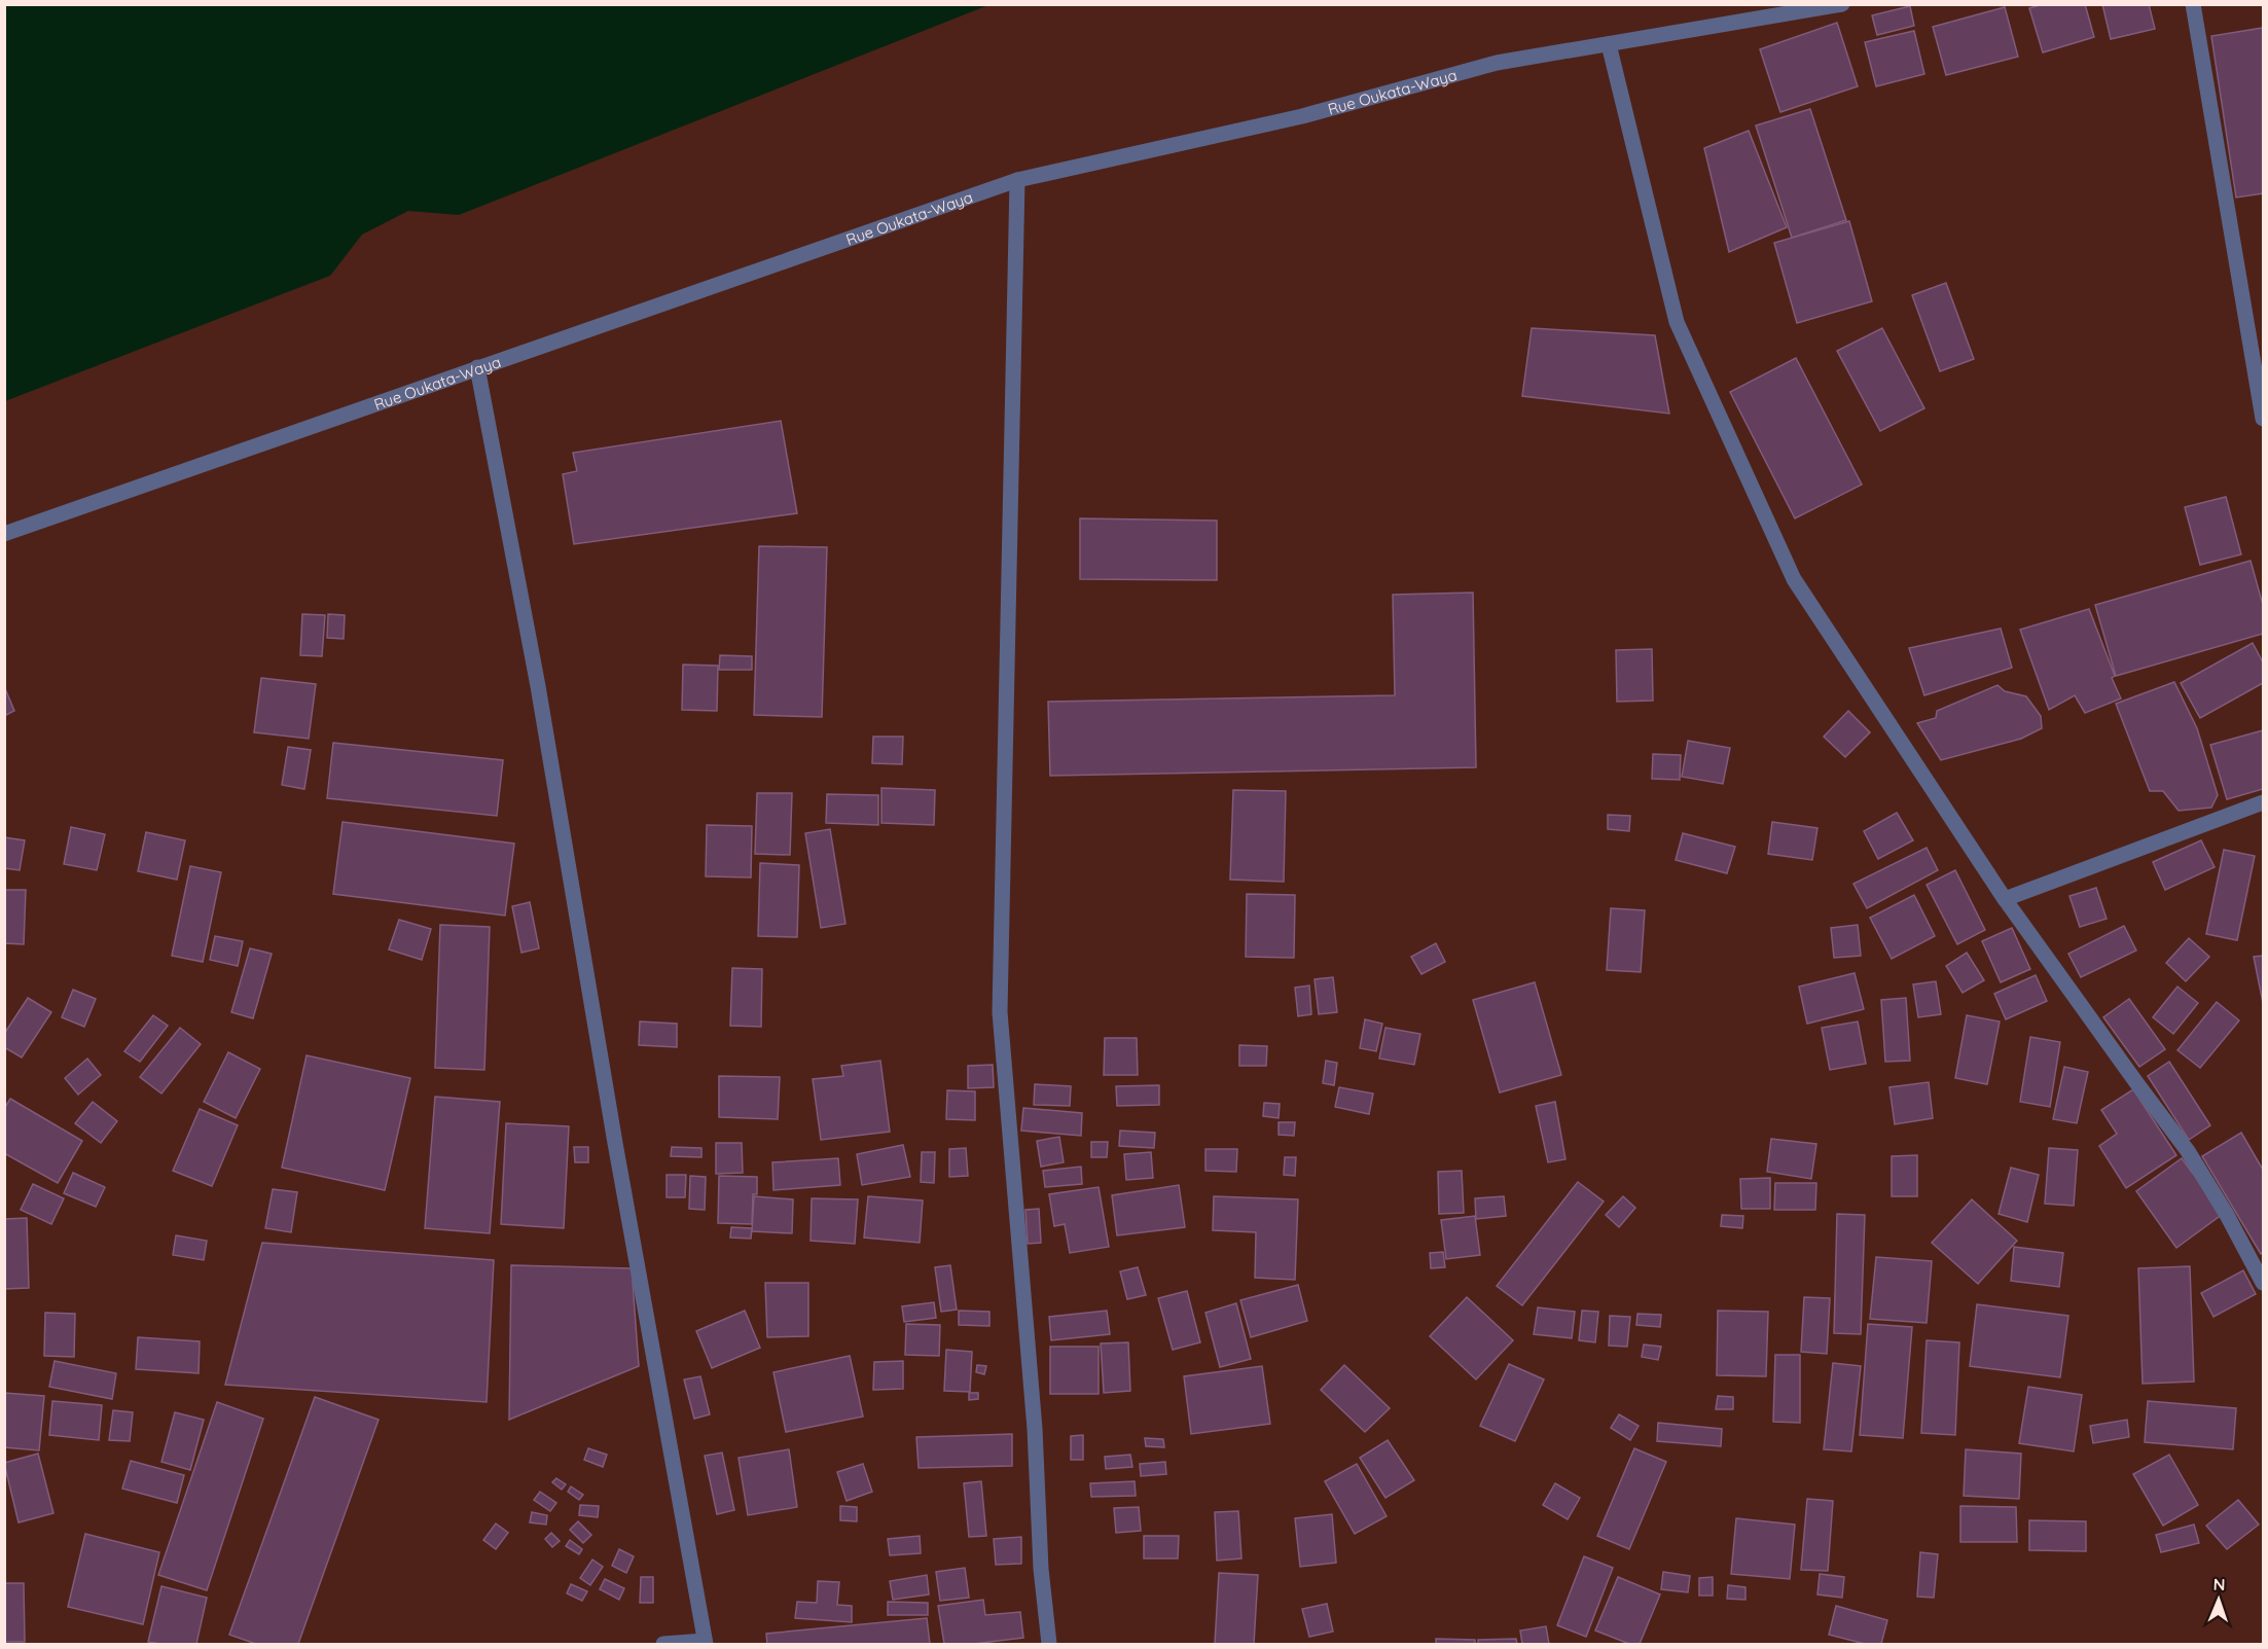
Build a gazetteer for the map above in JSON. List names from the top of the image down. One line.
{"streets":{"street":["Rue Oukata-Waya"]},"north":"top"}
